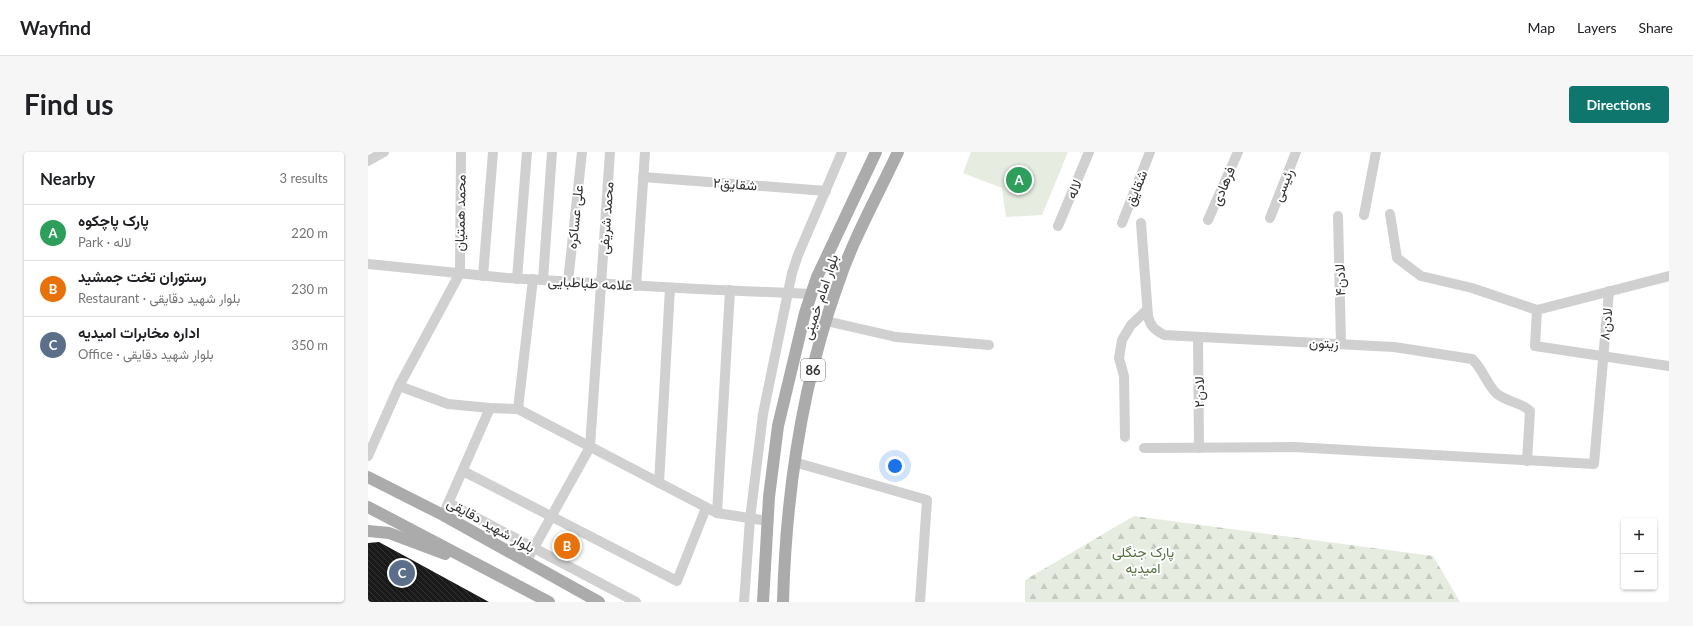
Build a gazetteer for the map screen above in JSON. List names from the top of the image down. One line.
{"streets":{"main road":["بلوار امام خمینی","86","بلوار شهید دقایقی"],"street":["شقایق۲","رئیسی","فرهادی","شقایق","لاله","محمد همتیان","علی عساکره","محمد شریفی","لادن۴","علامه طباطبایی","لادن۸","زیتون","لادن۲"]},"crossings":[["محمد همتیان","علامه طباطبایی"],["علی عساکره","علامه طباطبایی"],["محمد شریفی","علامه طباطبایی"],["لادن۴","زیتون"],["علامه طباطبایی","بلوار امام خمینی"],["لادن۸","زیتون"],["زیتون","لادن۲"]],"parks":["پارک جنگلی امیدیه"],"page":{"header":"Wayfind","nav":["Map","Layers","Share"],"buttons":"Directions","title":"Find us","heading":["Nearby","3 results"],"pins":["A","B","C"],"list":[{"mark":"A","name":"پارک پاچکوه","note":"Park · لاله","value":"220 m"},{"mark":"B","name":"رستوران تخت جمشید","note":"Restaurant · بلوار شهید دقایقی","value":"230 m"},{"mark":"C","name":"اداره مخابرات امیدیه","note":"Office · بلوار شهید دقایقی","value":"350 m"}],"map_buttons":["+","−"]}}
